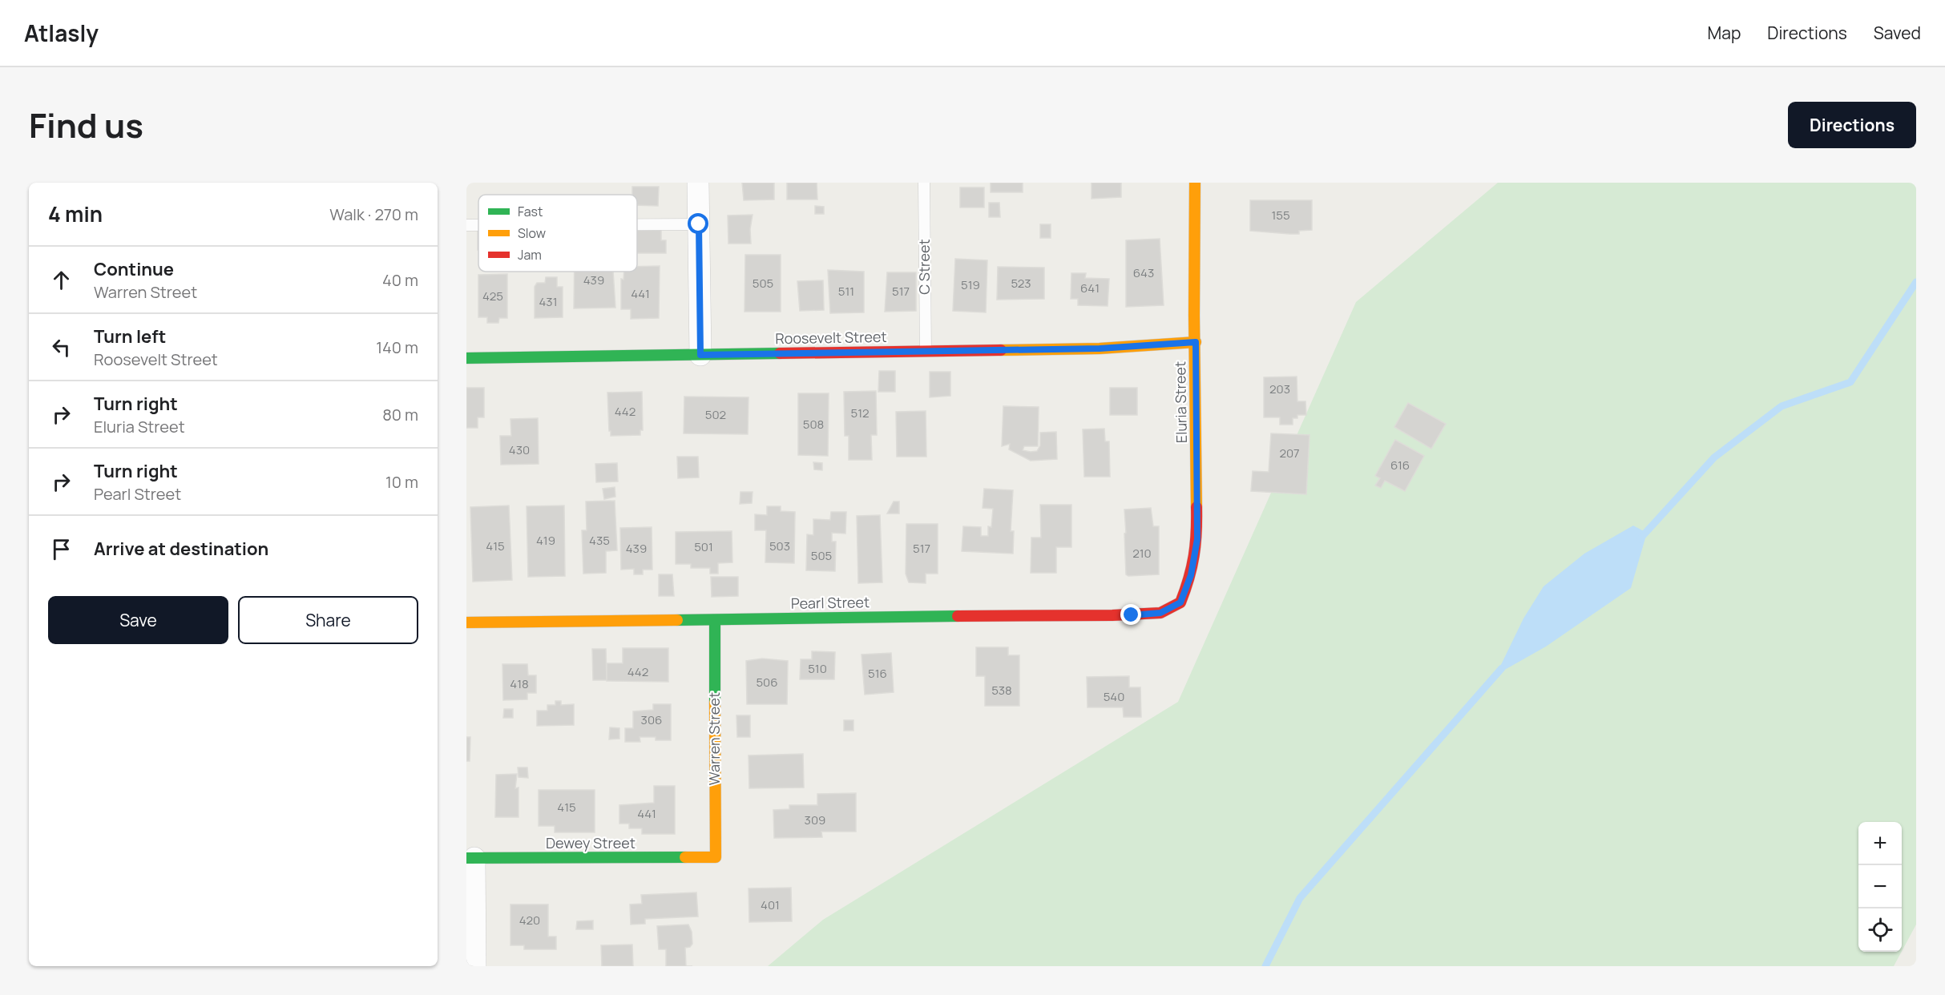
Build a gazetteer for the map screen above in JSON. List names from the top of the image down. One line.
{"streets":{"street":["Roosevelt Street","Eluria Street","Pearl Street","Warren Street","Dewey Street"],"lane":["C Street"]},"crossings":[["C Street","Roosevelt Street"],["Roosevelt Street","Eluria Street"],["Eluria Street","Pearl Street"],["Pearl Street","Warren Street"],["Warren Street","Dewey Street"]],"house_numbers":["155","643","439","505","523","519","641","511","517","441","425","431","203","442","512","502","508","430","207","616","419","435","415","503","501","439","517","210","505","510","442","516","506","418","538","540","306","415","441","309","401","420"],"legend":["Fast","Slow","Jam"],"page":{"header":"Atlasly","nav":["Map","Directions","Saved"],"title":"Find us","buttons":["Directions",["Save","Share"]],"heading":["4 min","Walk · 270 m"],"list":[["Continue","Warren Street","40 m"],["Turn left","Roosevelt Street","140 m"],["Turn right","Eluria Street","80 m"],["Turn right","Pearl Street","10 m"],"Arrive at destination"],"map_buttons":["+","−"]}}
